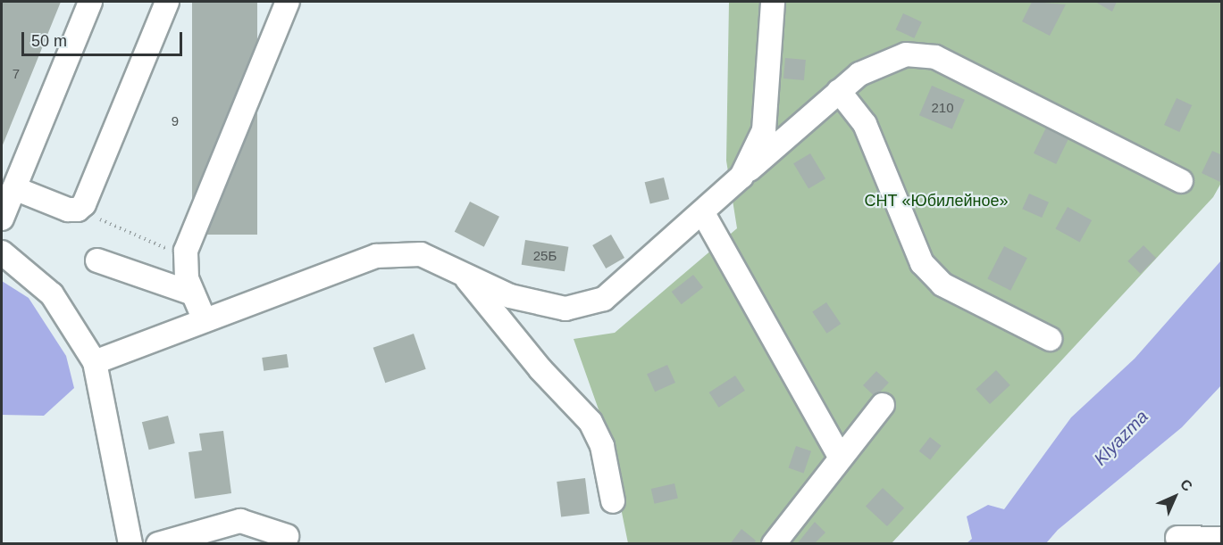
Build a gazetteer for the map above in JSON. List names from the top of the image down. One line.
{"water":["Klyazma"],"parks":["СНТ «Юбилейное»"],"house_numbers":["7","210","9","25Б"],"scale_bar":"50 m","north":"top right"}
